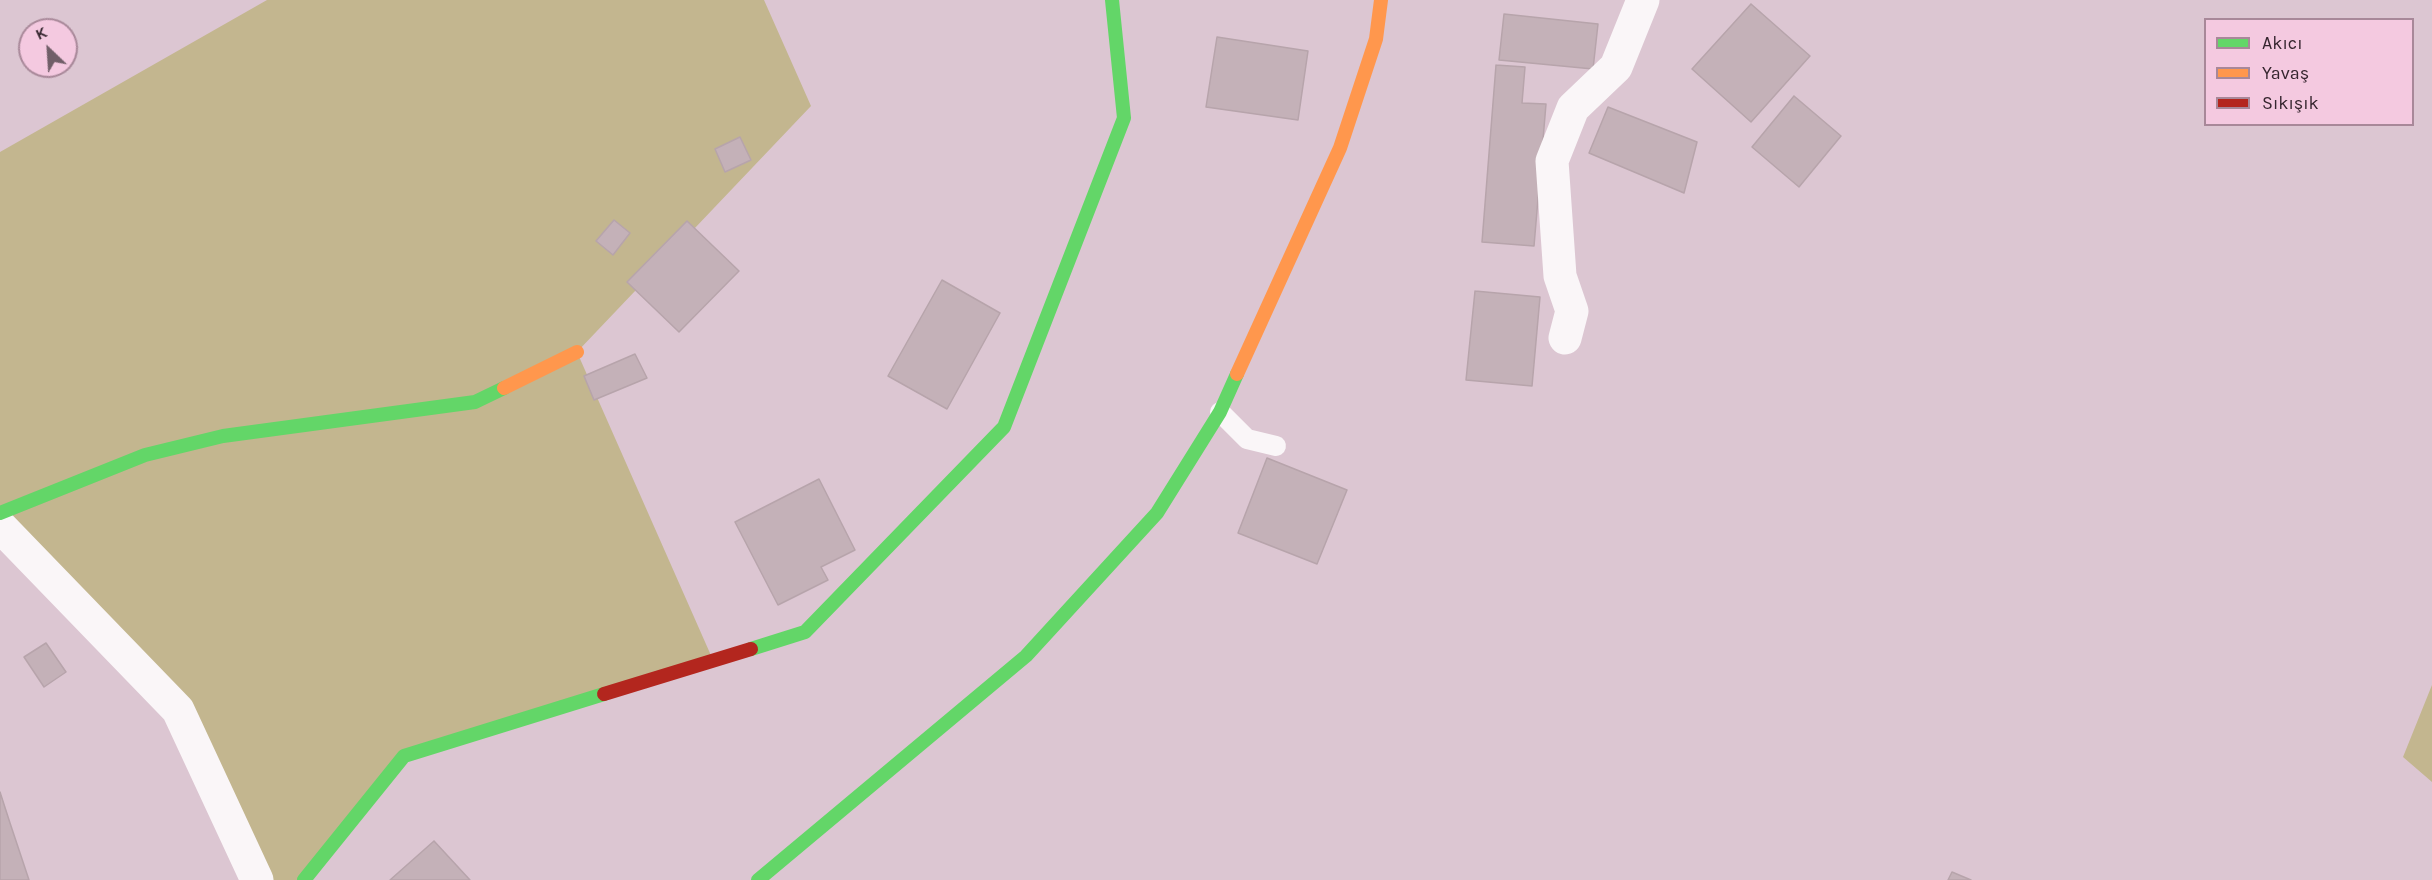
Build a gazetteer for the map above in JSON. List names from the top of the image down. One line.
{"legend":["Akıcı","Yavaş","Sıkışık"],"north":"top left"}
